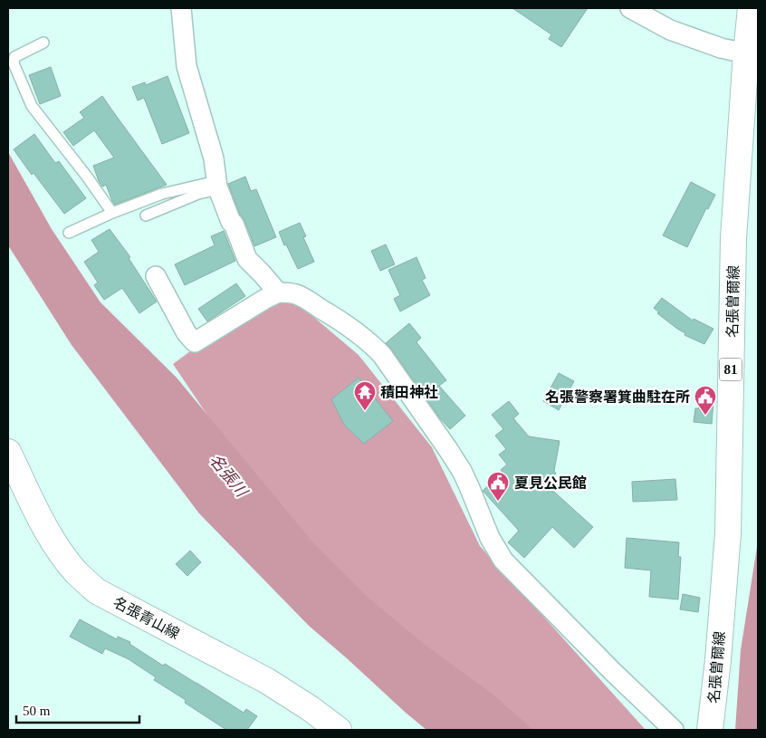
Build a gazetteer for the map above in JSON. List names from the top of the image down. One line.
{"streets":{"main road":["名張曽爾線","81","名張青山線"]},"water":["名張川"],"places":{"temple":["積田神社"],"public building":["名張警察署箕曲駐在所","夏見公民館"]},"scale_bar":"50 m"}
